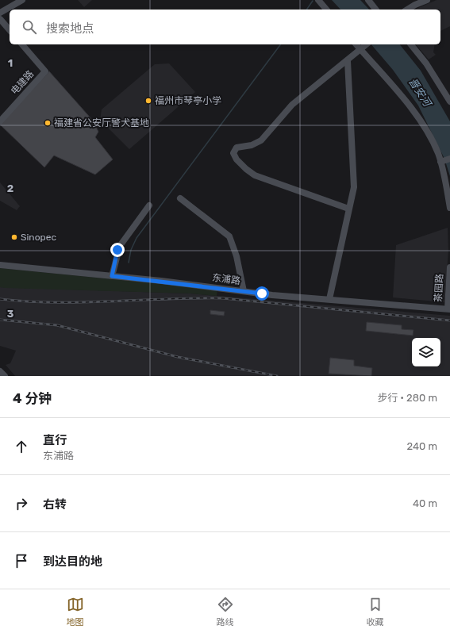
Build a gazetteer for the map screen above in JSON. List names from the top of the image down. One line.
{"streets":{"street":["电建路","东浦路","茶园路"]},"crossings":[["东浦路","茶园路"]],"water":["晋安河"],"places":["福州市琴亭小学","福建省公安厅警犬基地","Sinopec"],"page":{"search":"搜索地点","heading":["4 分钟","步行 · 280 m"],"list":[["直行","东浦路","240 m"],["右转","40 m"],"到达目的地"],"nav":["地图","路线","收藏"]},"grid":{"rows":["1","2","3"]}}
